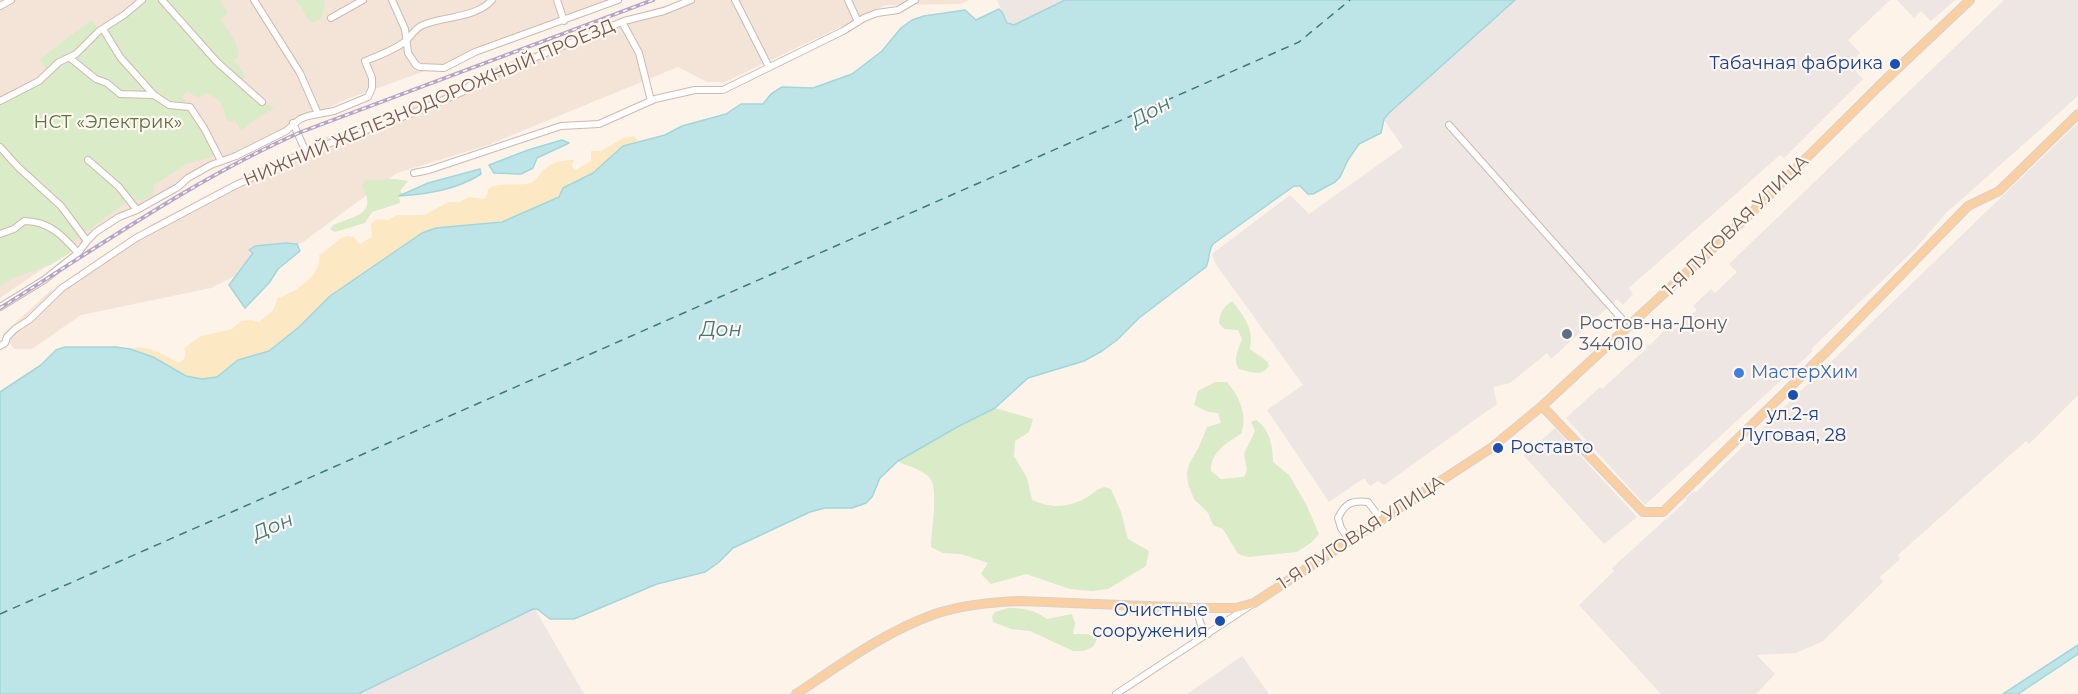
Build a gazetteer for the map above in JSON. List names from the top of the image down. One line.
{"streets":{"main road":["1-Я ЛУГОВАЯ УЛИЦА"],"street":["НИЖНИЙ ЖЕЛЕЗНОДОРОЖНЫЙ ПРОЕЗД"]},"water":["Дон"],"parks":["НСТ «Электрик»"],"places":["Табачная фабрика","Ростов-на-Дону 344010","МастерХим","ул.2-я Луговая, 28","Роставто","Очистные сооружения"]}
